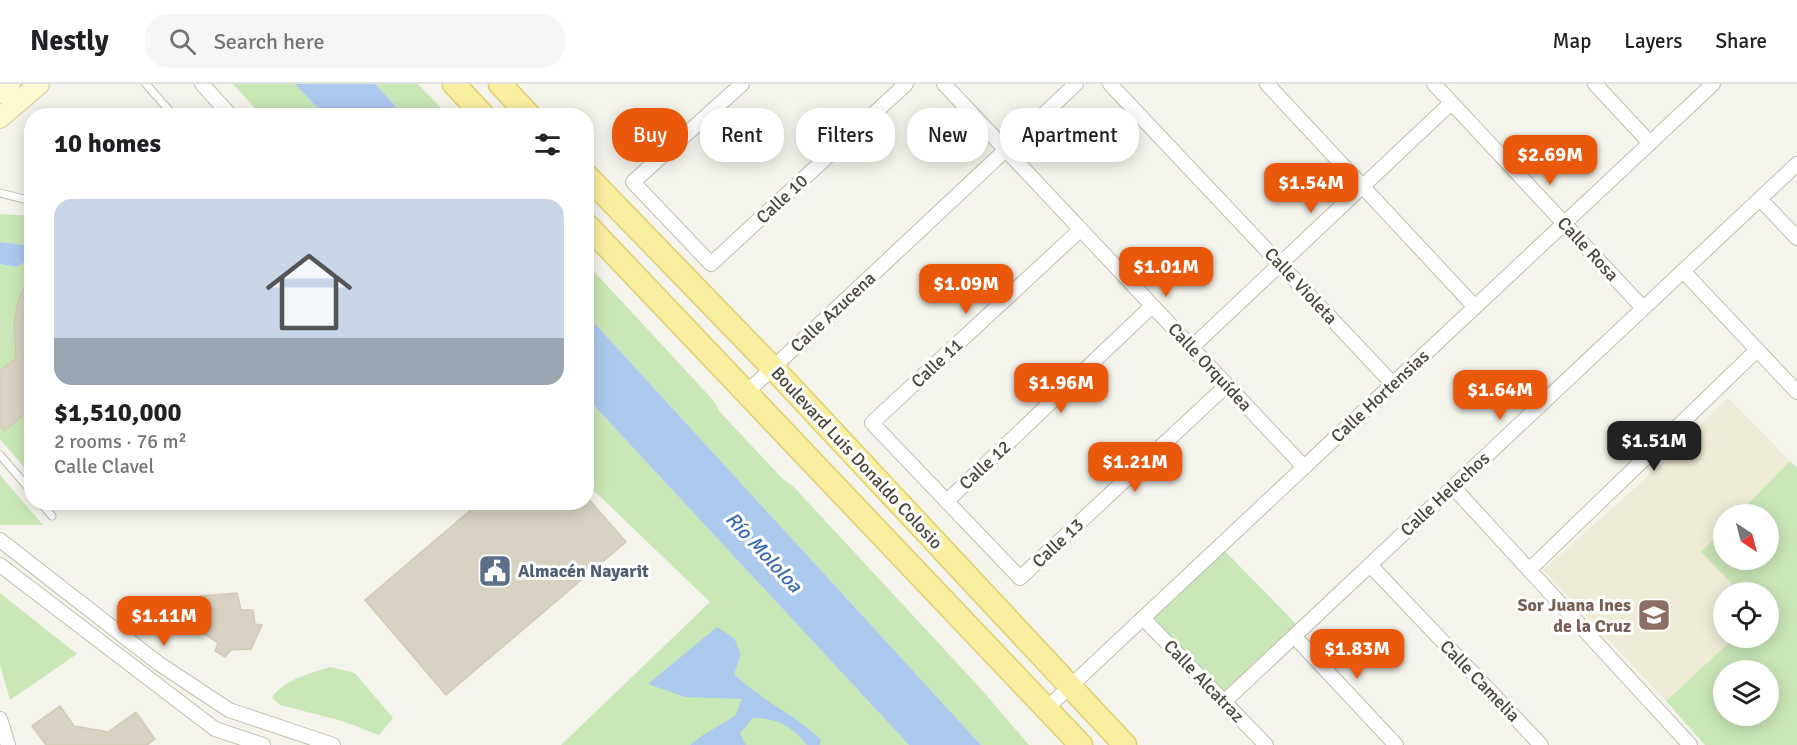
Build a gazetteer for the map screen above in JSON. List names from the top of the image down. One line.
{"streets":{"main road":["Boulevard Luis Donaldo Colosio"],"street":["Calle 10","Calle Rosa","Calle Violeta","Calle Azucena","Calle 11","Calle Orquídea","Calle Hortensias","Calle 12","Calle Helechos","Calle 13","Calle Alcatraz","Calle Camelia"]},"crossings":[["Calle Rosa","Calle Hortensias"],["Calle Rosa","Calle Helechos"],["Calle Violeta","Calle Hortensias"],["Calle Azucena","Boulevard Luis Donaldo Colosio"],["Calle 11","Calle Orquídea"],["Calle 11","Calle 12"],["Calle 11","Calle 13"],["Calle Orquídea","Calle Hortensias"],["Calle Orquídea","Calle 12"],["Calle Orquídea","Calle 13"],["Calle Hortensias","Boulevard Luis Donaldo Colosio"],["Calle Hortensias","Calle Alcatraz"],["Calle 12","Calle 13"],["Calle Helechos","Calle Alcatraz"],["Calle Helechos","Calle Camelia"]],"water":["Río Mololoa"],"places":{"public building":["Almacén Nayarit"],"school or university":["Sor Juana Ines de la Cruz"]},"north":"bottom right","page":{"header":"Nestly","search":"Search here","nav":["Map","Layers","Share"],"chip":["Buy","Rent","Filters","New","Apartment"],"heading":"10 homes","price":["$2.69M","$1.54M","$1.01M","$1.09M","$1.96M","$1.64M","$1.51M","$1.21M","$1.11M","$1.83M"],"list":[{"name":"$1,510,000","note":"2 rooms · 76 m² · Calle Clavel"}]}}
